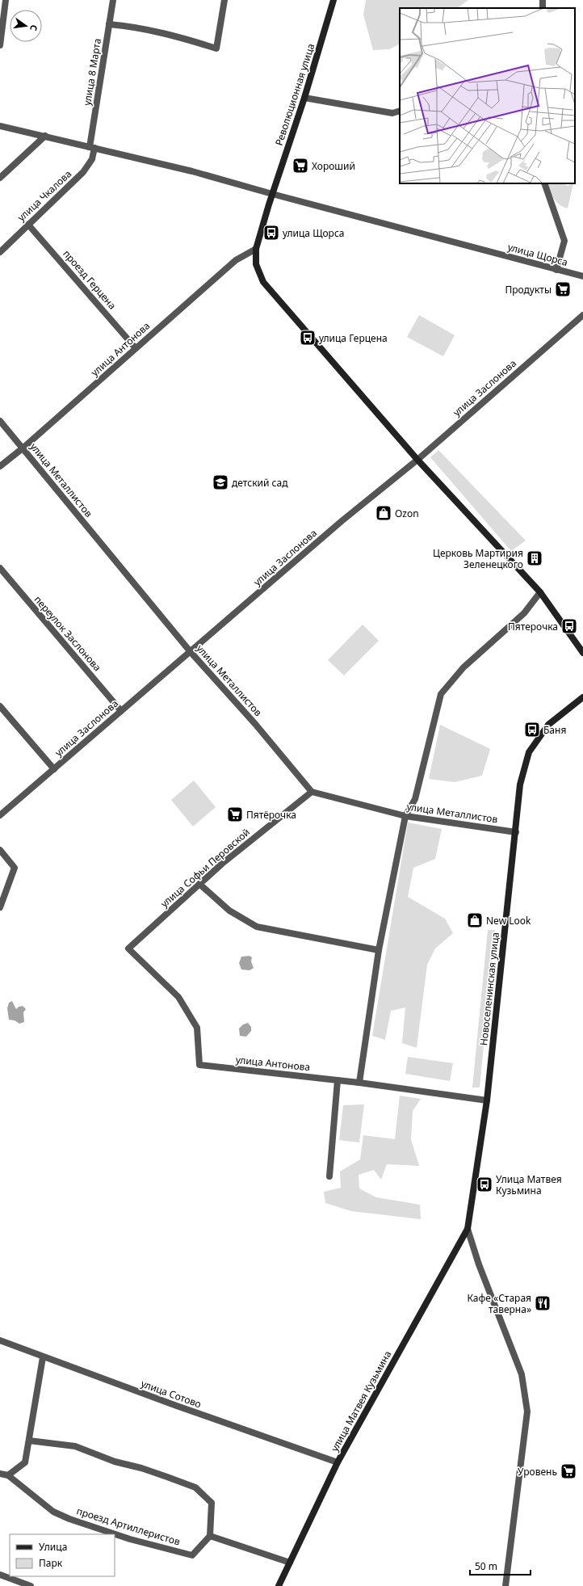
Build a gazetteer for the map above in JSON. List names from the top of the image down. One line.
{"streets":{"main road":["Революционная улица","Новоселенинская улица","улица Матвея Кузьмина"],"street":["улица 8 Марта","улица Чкалова","улица Щорса","проезд Герцена","улица Антонова","улица Заслонова","улица Металлистов","переулок Заслонова","улица Софьи Перовской","улица Сотово","проезд Артиллеристов"]},"crossings":[["улица 8 Марта","улица Чкалова"],["улица 8 Марта","улица Щорса"],["Революционная улица","улица Щорса"],["улица Чкалова","улица Щорса"],["улица Чкалова","проезд Герцена"],["проезд Герцена","улица Антонова"],["улица Антонова","улица Металлистов"],["улица Антонова","улица Софьи Перовской"],["улица Антонова","Новоселенинская улица"],["улица Заслонова","улица Металлистов"],["улица Заслонова","переулок Заслонова"],["улица Металлистов","улица Софьи Перовской"],["улица Металлистов","Новоселенинская улица"],["Новоселенинская улица","улица Матвея Кузьмина"],["улица Сотово","улица Матвея Кузьмина"]],"places":{"supermarket":["Хороший","Продукты","Пятёрочка","Уровень"],"bus stop":["улица Щорса","улица Герцена","Пятерочка","Баня","Улица Матвея Кузьмина"],"school or university":["детский сад"],"shop":["Ozon","New Look"],"building":["Церковь Мартирия Зеленецкого"],"restaurant":["Кафе «Старая таверна»"]},"legend":["Улица","Парк"],"scale_bar":"50 m","north":"right"}
